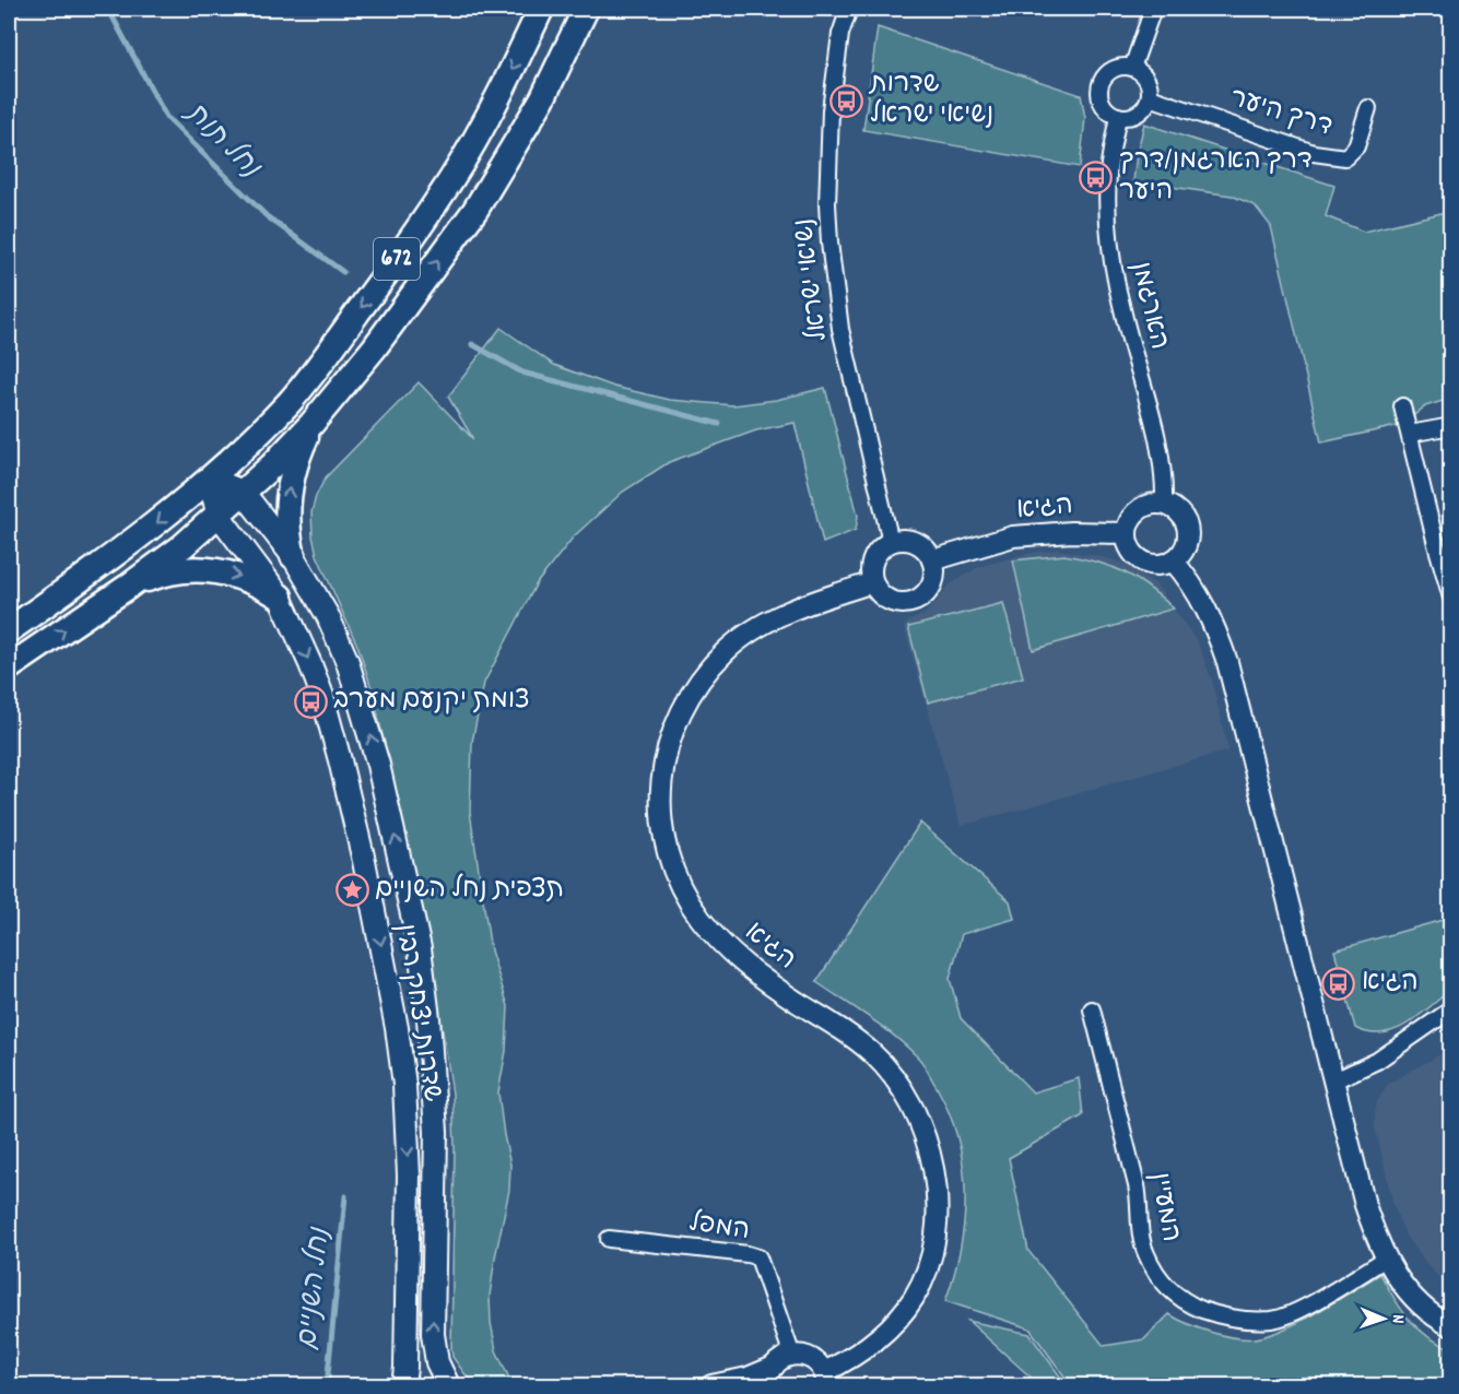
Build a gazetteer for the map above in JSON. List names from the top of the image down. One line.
{"streets":{"main road":["672","שדרות יצחק רבין"],"street":["דרך היער","נשיאי ישראל","הארגמן","הגיא","המעיין","המפל"]},"crossings":[["דרך היער","הארגמן"],["672","שדרות יצחק רבין"],["נשיאי ישראל","הגיא"],["הארגמן","הגיא"]],"water":["נחל תות","נחל השניים"],"places":{"bus stop":["שדרות נשיאי ישראל","דרך הארגמן/דרך היער","צומת יקנעם מערב","הגיא"],"place":["תצפית נחל השניים"]},"north":"right"}
